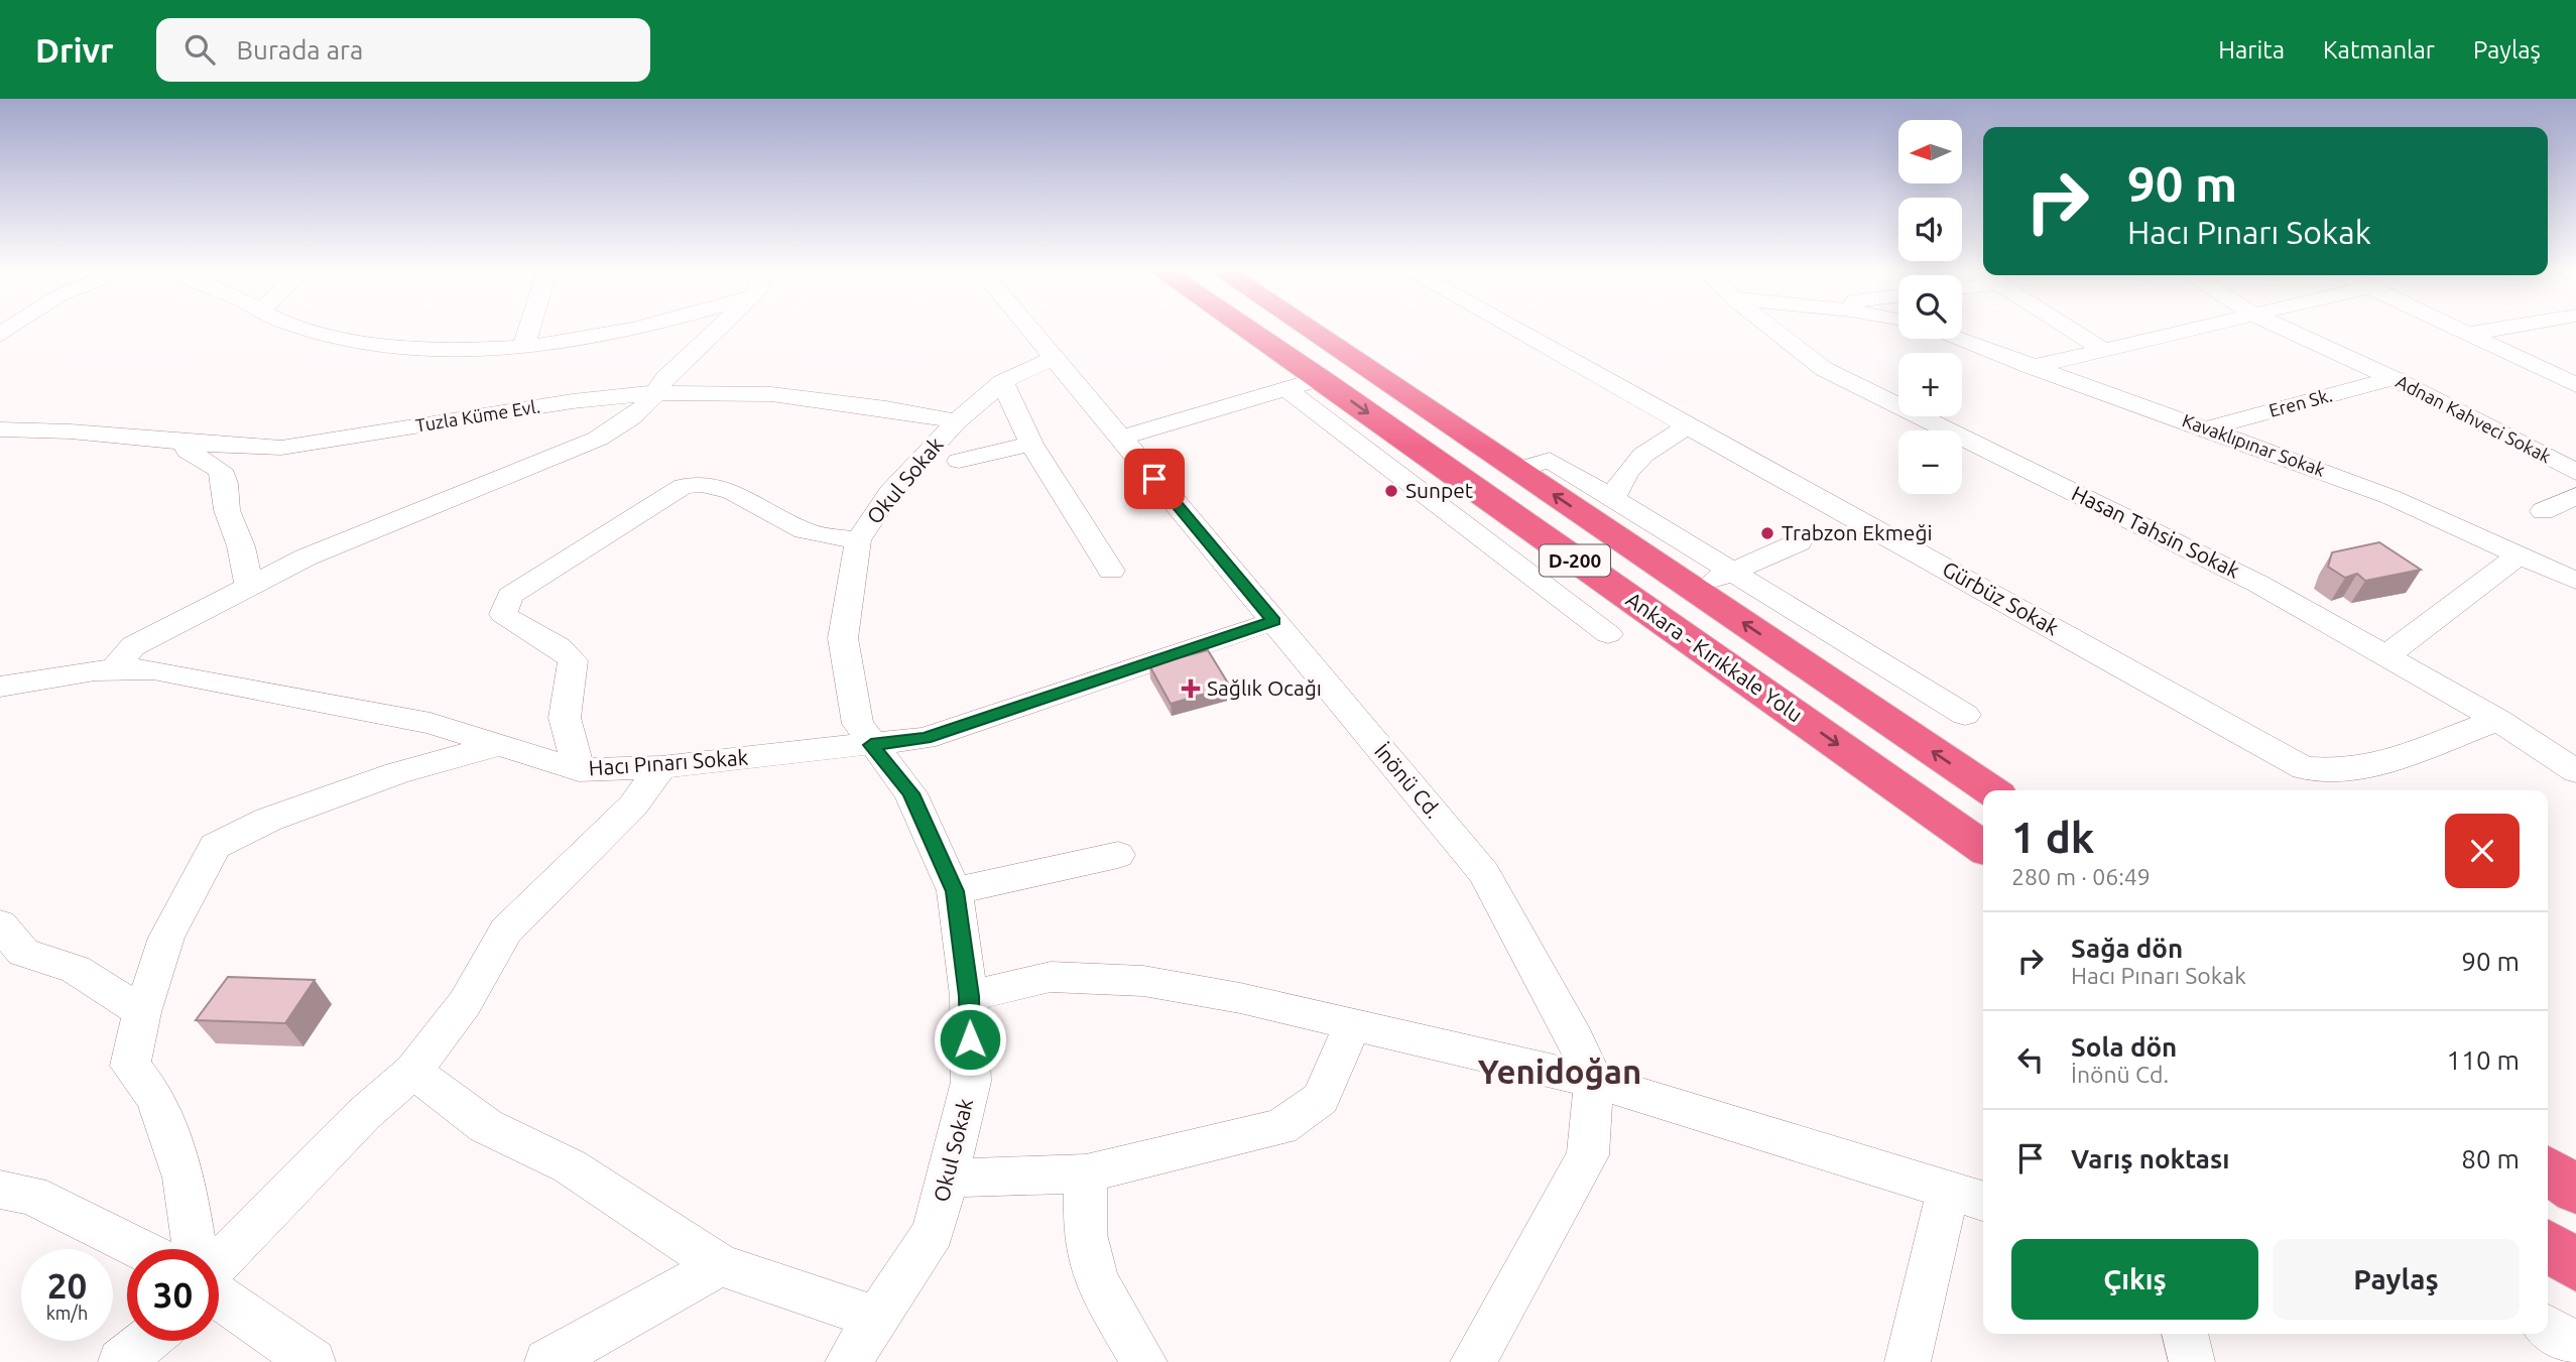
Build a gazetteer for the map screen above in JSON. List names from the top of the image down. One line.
{"streets":{"highway":["D-200","Ankara - Kırıkkale Yolu"],"street":["Eren Sk.","Tuzla Küme Evl.","Adnan Kahveci Sokak","Kavaklıpınar Sokak","Okul Sokak","Hasan Tahsin Sokak","Gürbüz Sokak","Hacı Pınarı Sokak","İnönü Cd."]},"crossings":[["Eren Sk.","Adnan Kahveci Sokak"],["Eren Sk.","Kavaklıpınar Sokak"],["Tuzla Küme Evl.","Okul Sokak"],["Okul Sokak","Hacı Pınarı Sokak"],["Okul Sokak","İnönü Cd."],["Hasan Tahsin Sokak","Gürbüz Sokak"],["Hacı Pınarı Sokak","İnönü Cd."]],"districts":["Yenidoğan"],"places":{"other":["Sunpet","Trabzon Ekmeği"],"health":["Sağlık Ocağı"]},"north":"left","page":{"header":"Drivr","search":"Burada ara","nav":["Harita","Katmanlar","Paylaş"],"map_buttons":["+","−"],"turn":["90 m","Hacı Pınarı Sokak"],"heading":["1 dk","280 m · 06:49"],"list":[{"name":"Sağa dön","note":"Hacı Pınarı Sokak","value":"90 m"},{"name":"Sola dön","note":"İnönü Cd.","value":"110 m"},{"name":"Varış noktası","value":"80 m"}],"buttons":["Çıkış","Paylaş"],"speed":"20 km/h","limit":"30"}}
